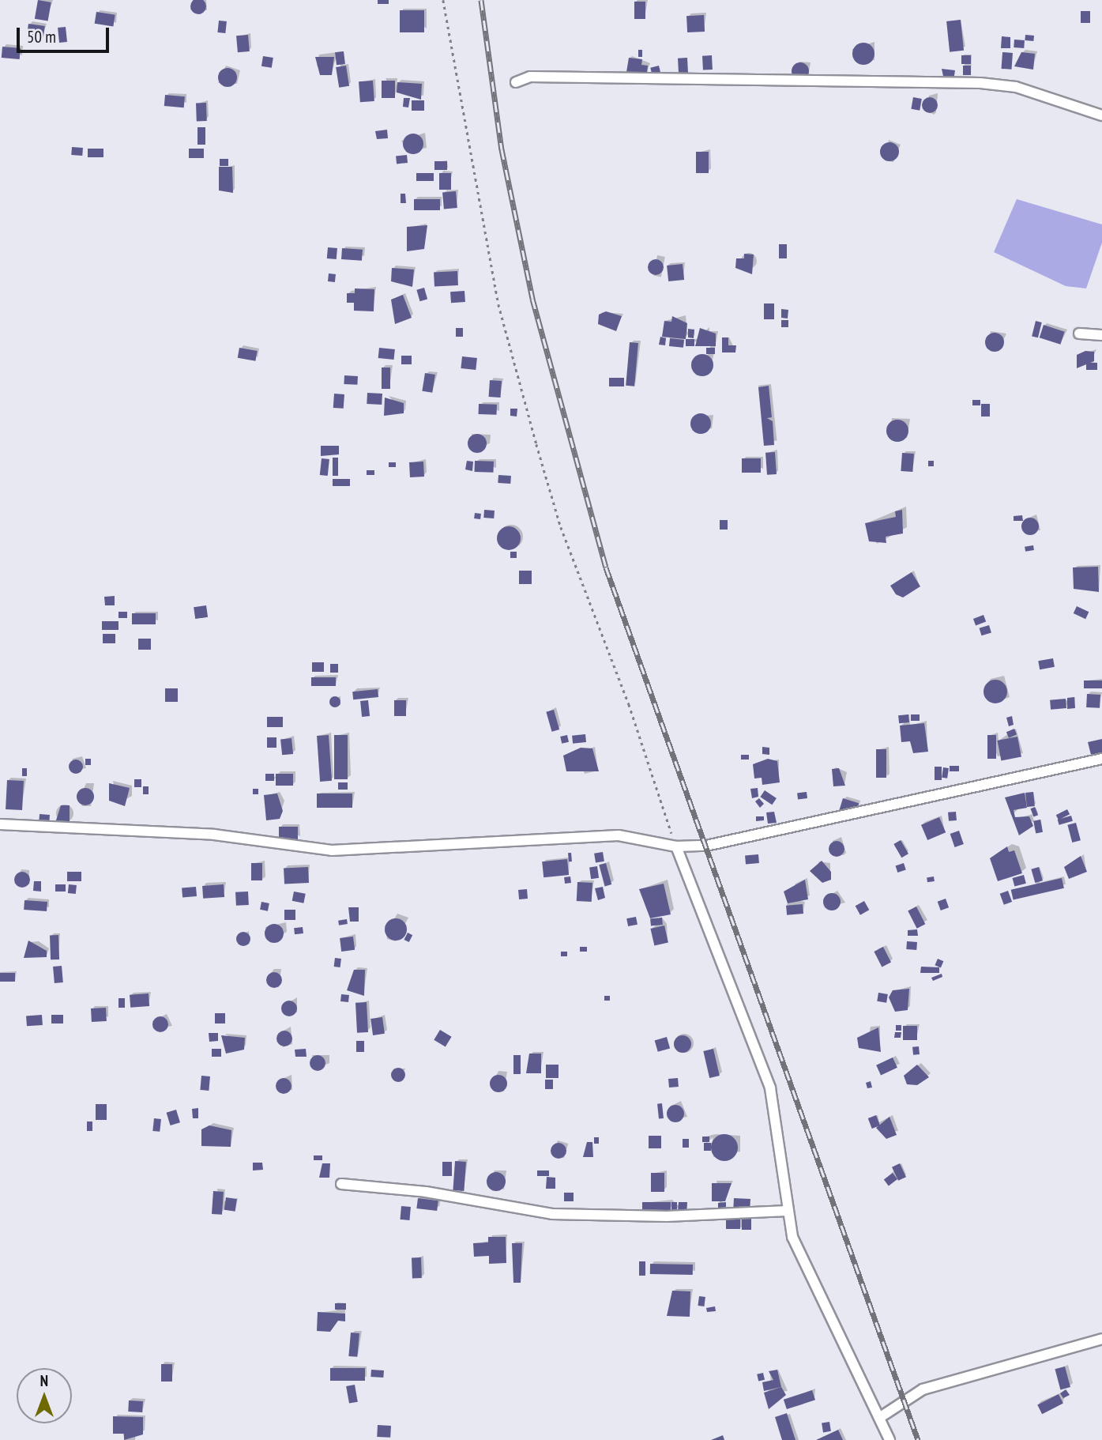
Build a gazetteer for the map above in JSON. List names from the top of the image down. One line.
{"scale_bar":"50 m","north":"top"}
